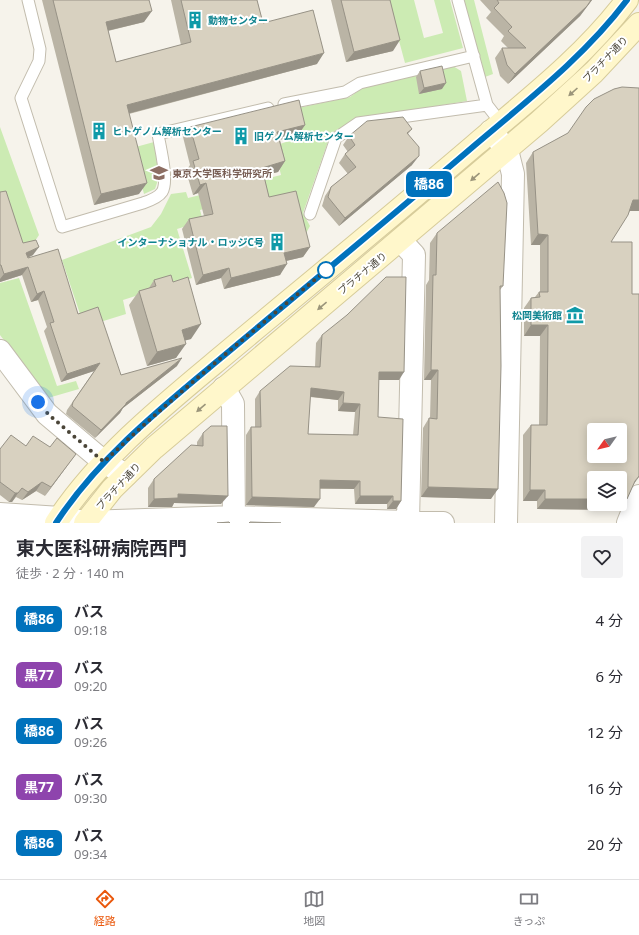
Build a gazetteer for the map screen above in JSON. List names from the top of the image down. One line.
{"streets":{"main road":["プラチナ通り"]},"places":{"building":["動物センター","ヒトゲノム解析センター","旧ゲノム解析センター","インターナショナル・ロッジC号"],"school or university":["東京大学医科学研究所"],"museum":["松岡美術館"]},"lines":["bus line 橋86"],"north":"bottom left","page":{"on_map":"橋86","heading":["東大医科研病院西門","徒歩 · 2 分 · 140 m"],"list":[{"mark":"橋86","name":"バス","note":"09:18","value":"4 分"},{"mark":"黒77","name":"バス","note":"09:20","value":"6 分"},{"mark":"橋86","name":"バス","note":"09:26","value":"12 分"},{"mark":"黒77","name":"バス","note":"09:30","value":"16 分"},{"mark":"橋86","name":"バス","note":"09:34","value":"20 分"}],"tabs":["経路","地図","きっぷ"]}}
